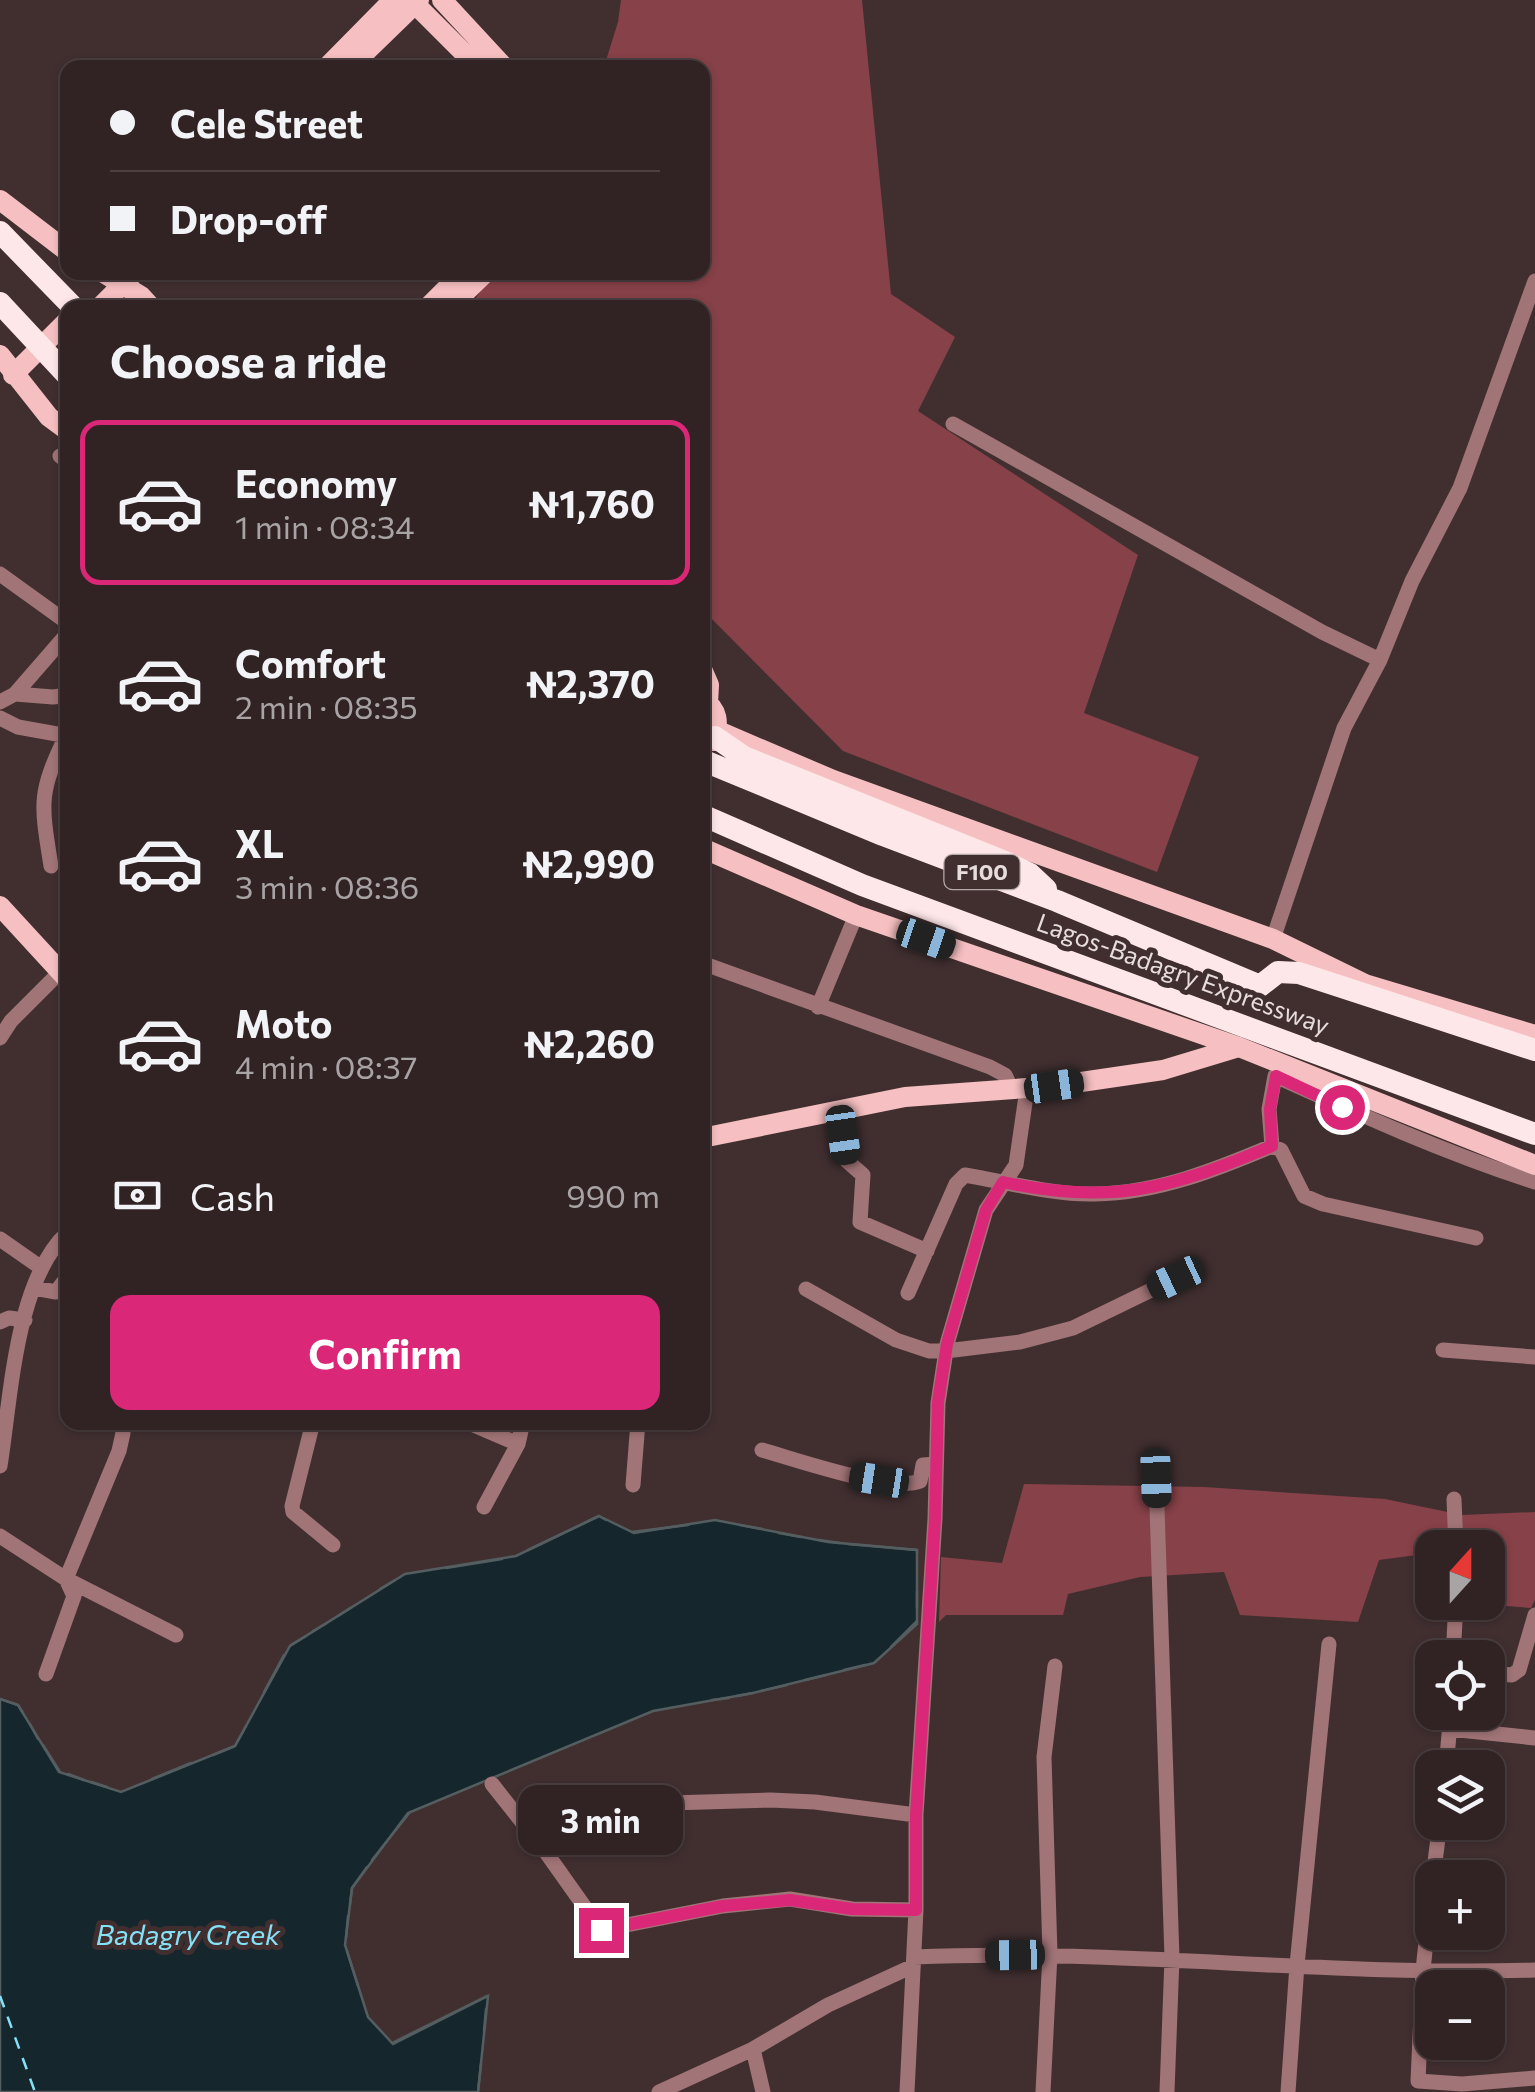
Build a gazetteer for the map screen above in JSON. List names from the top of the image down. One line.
{"streets":{"highway":["F100","Lagos-Badagry Expressway"]},"water":["Badagry Creek"],"north":"top","page":{"banner":["Cele Street","Drop-off"],"heading":"Choose a ride","list":[{"name":"Economy","note":"1 min · 08:34","value":"₦1,760"},{"name":"Comfort","note":"2 min · 08:35","value":"₦2,370"},{"name":"XL","note":"3 min · 08:36","value":"₦2,990"},{"name":"Moto","note":"4 min · 08:37","value":"₦2,260"}],"pay":["Cash","990 m"],"buttons":"Confirm","map_buttons":["+","−"],"bubble":"3 min"}}
